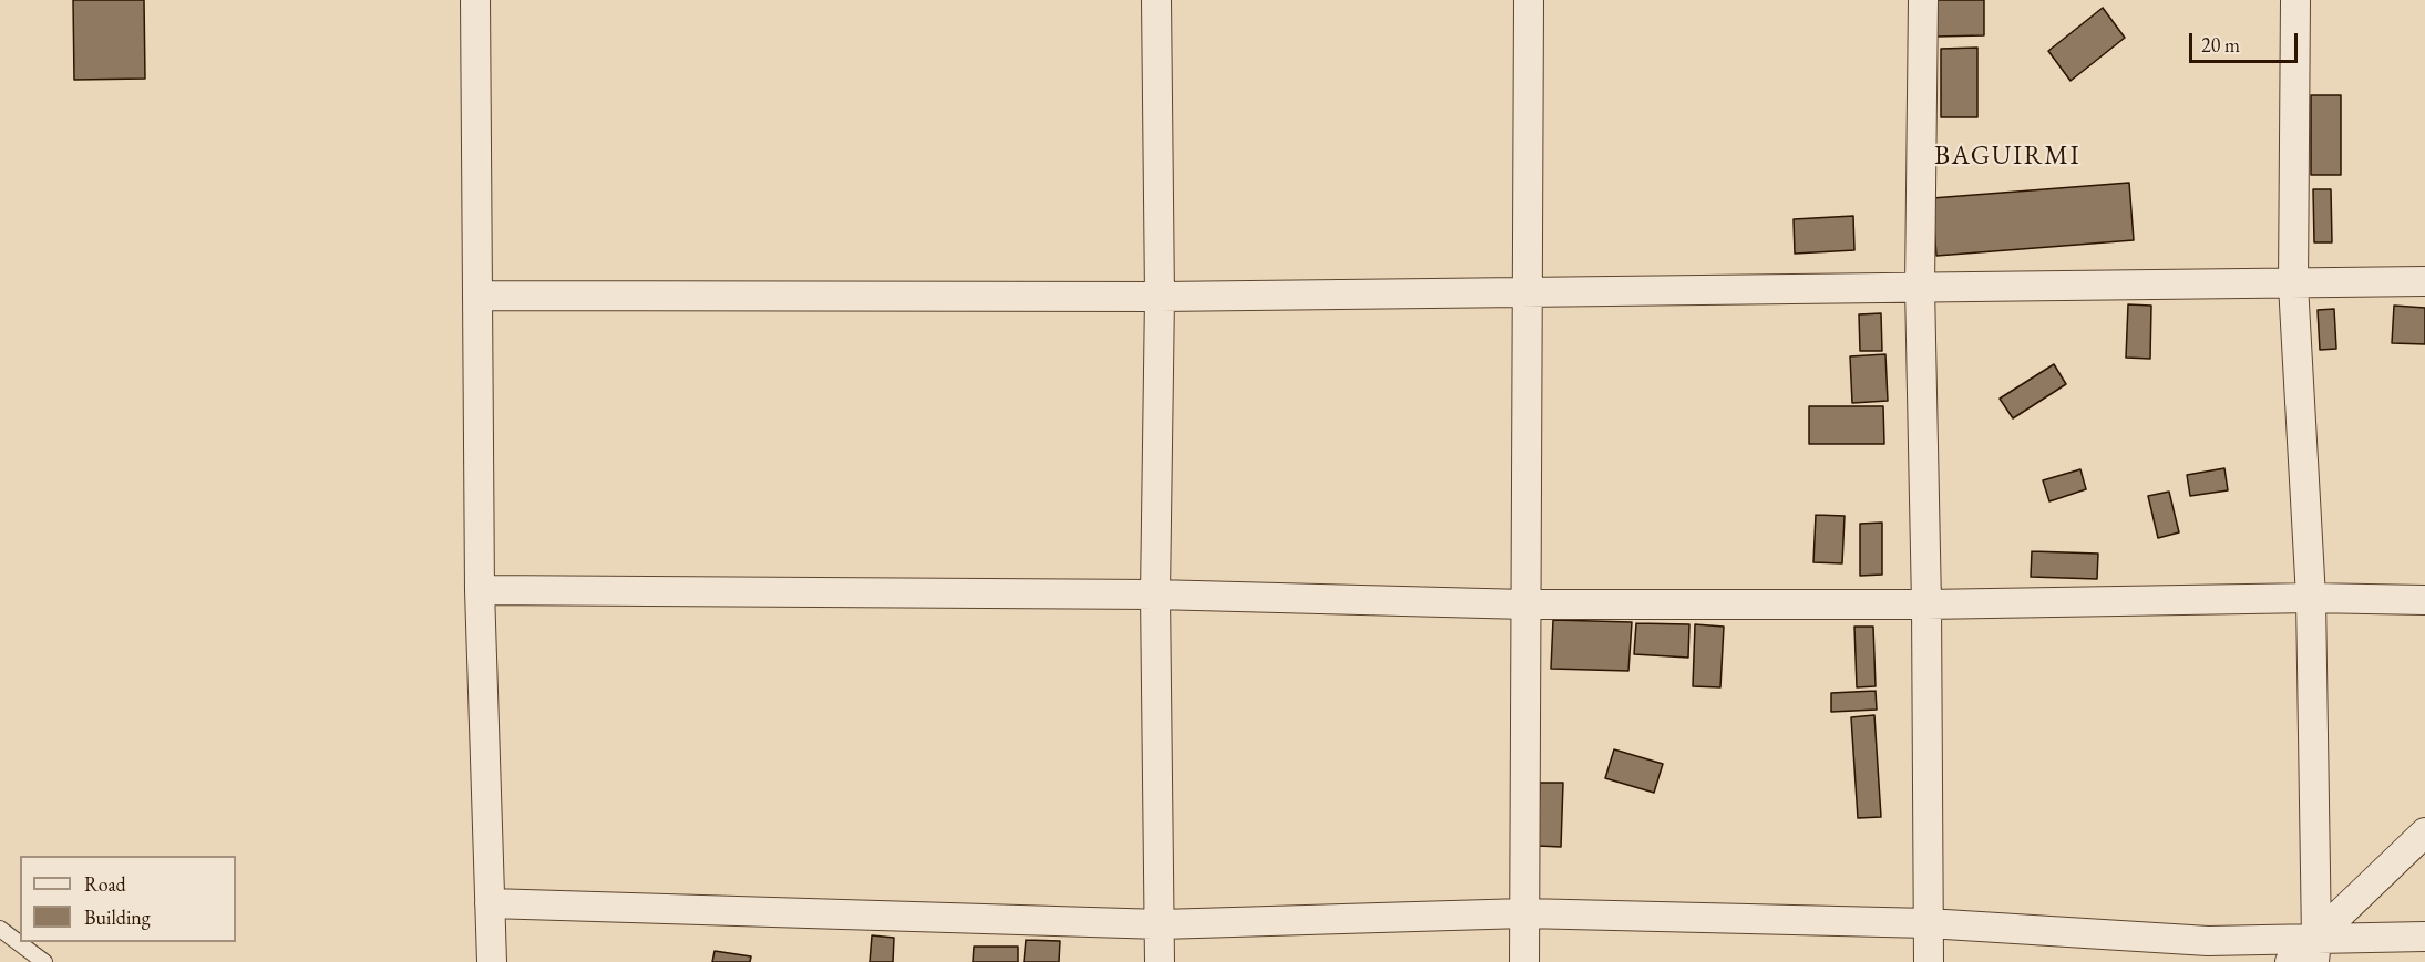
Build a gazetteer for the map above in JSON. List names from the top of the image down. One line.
{"districts":["BAGUIRMI"],"legend":["Road","Building"],"scale_bar":"20 m"}
